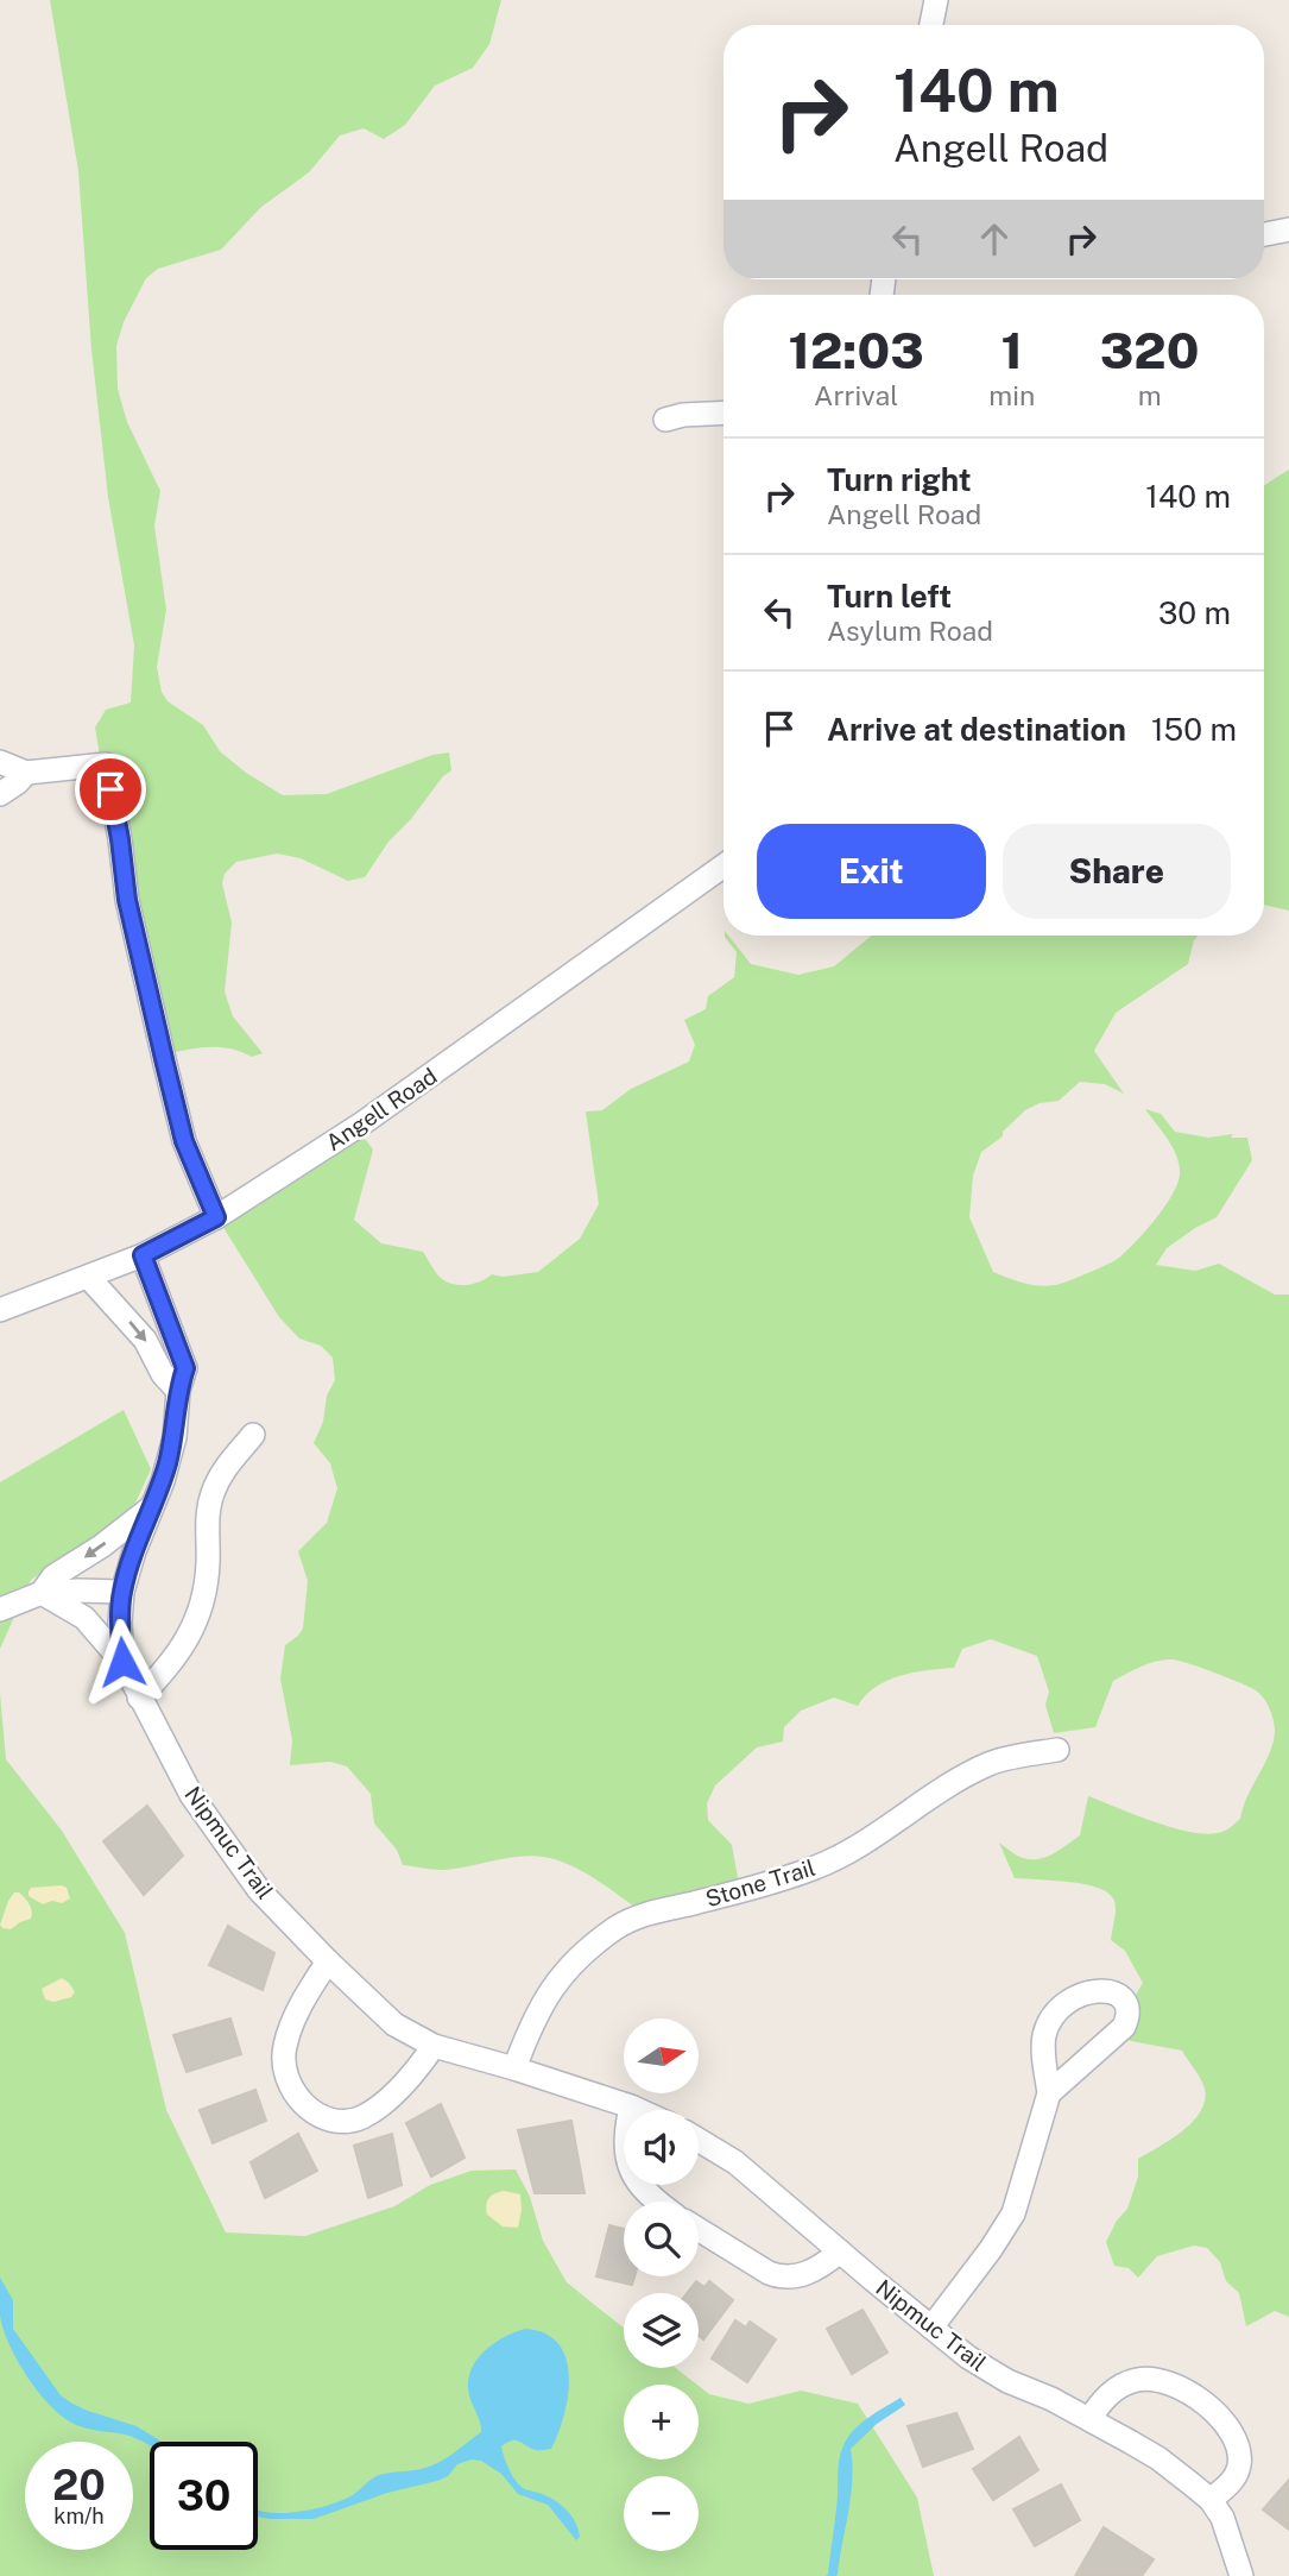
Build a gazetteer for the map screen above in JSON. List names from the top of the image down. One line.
{"streets":{"street":["Angell Road","Nipmuc Trail","Stone Trail"]},"crossings":[["Angell Road","Nipmuc Trail"],["Nipmuc Trail","Stone Trail"]],"north":"right","page":{"turn":["140 m","Angell Road"],"eta":["12:03","Arrival","1","min","320","m"],"list":[{"name":"Turn right","note":"Angell Road","value":"140 m"},{"name":"Turn left","note":"Asylum Road","value":"30 m"},{"name":"Arrive at destination","value":"150 m"}],"buttons":["Exit","Share"],"map_buttons":["+","−"],"speed":"20 km/h","limit":"30"}}
